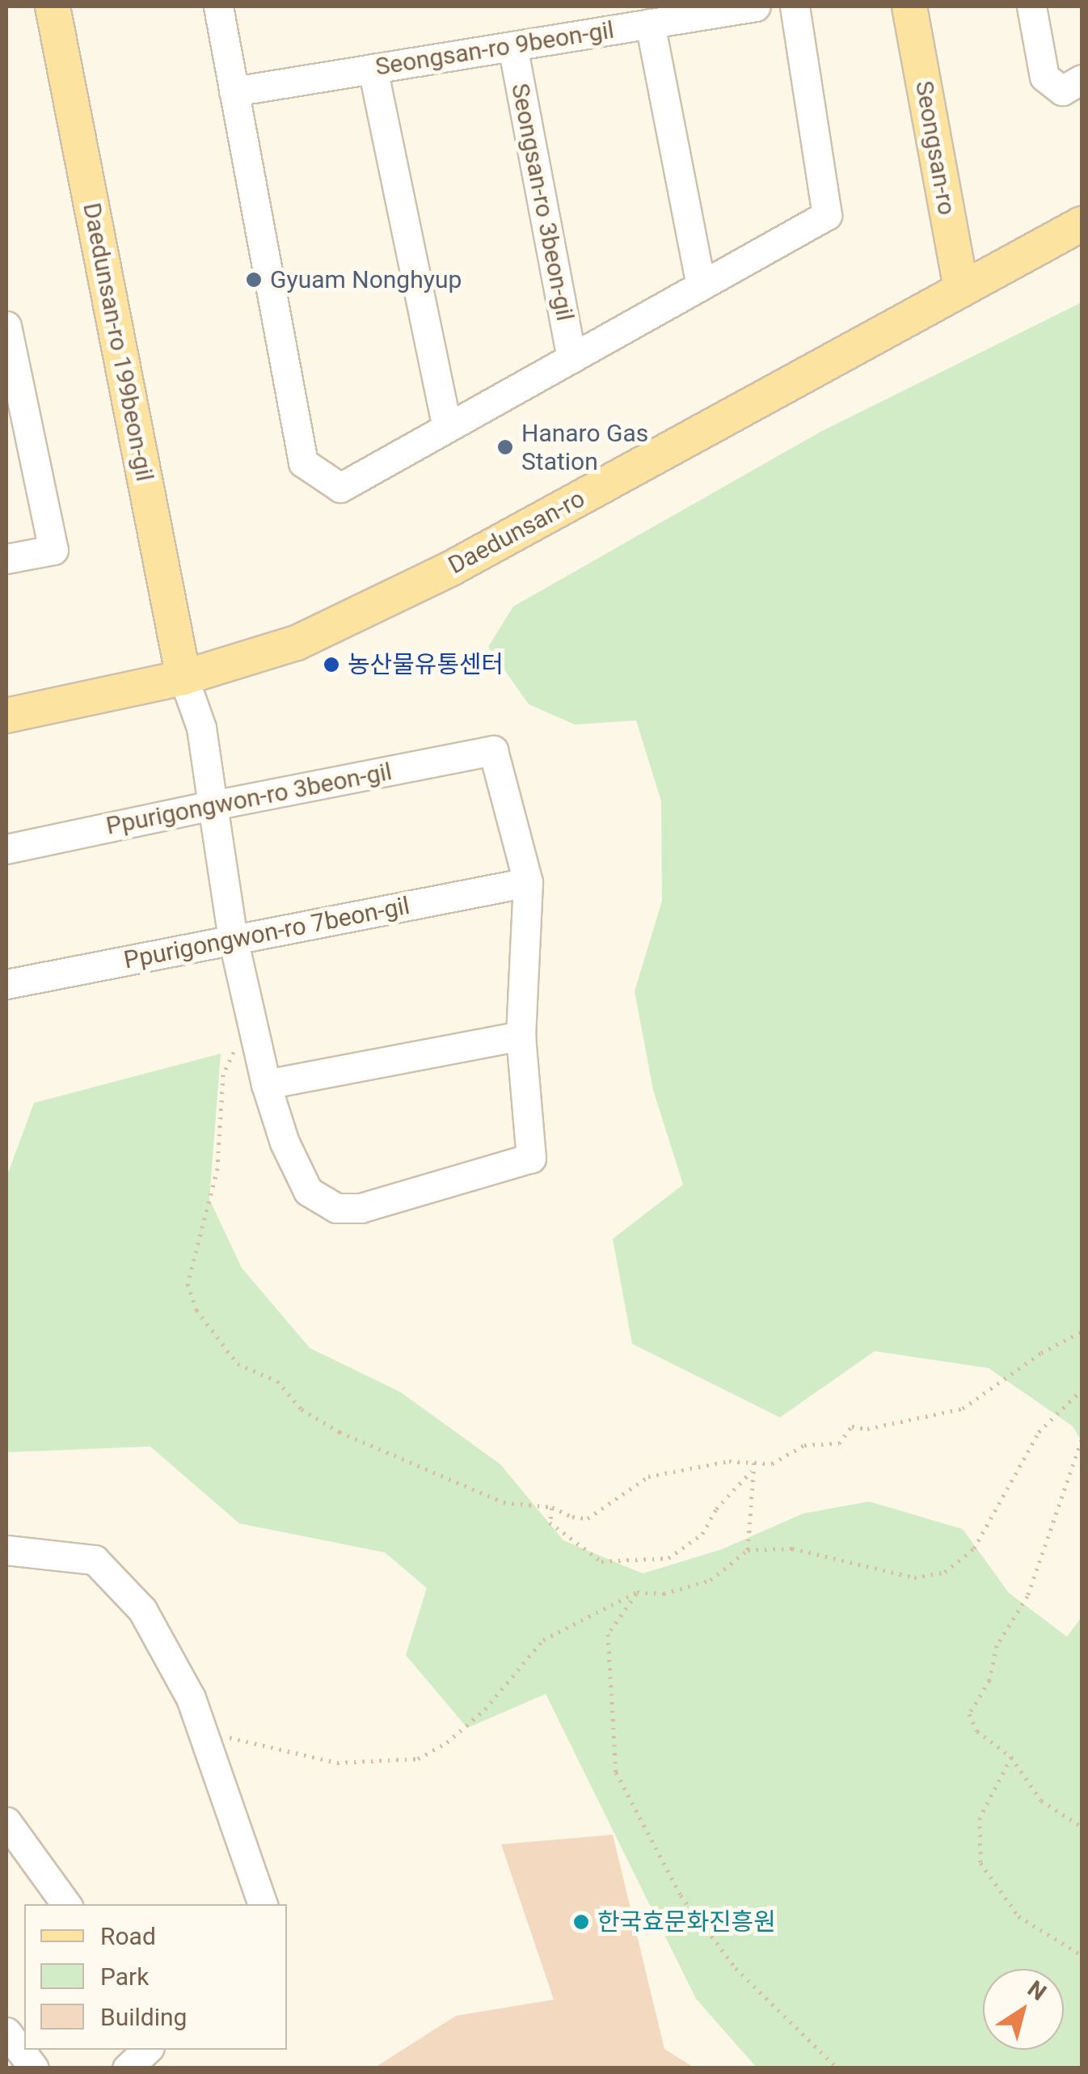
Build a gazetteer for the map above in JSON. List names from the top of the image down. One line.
{"streets":{"main road":["Seongsan-ro","Daedunsan-ro 199beon-gil","Daedunsan-ro"],"street":["Seongsan-ro 9beon-gil","Seongsan-ro 3beon-gil","Ppurigongwon-ro 3beon-gil","Ppurigongwon-ro 7beon-gil"]},"crossings":[["Seongsan-ro 9beon-gil","Seongsan-ro 3beon-gil"],["Seongsan-ro","Daedunsan-ro"],["Daedunsan-ro 199beon-gil","Daedunsan-ro"],["Ppurigongwon-ro 3beon-gil","Ppurigongwon-ro 7beon-gil"]],"places":["Gyuam Nonghyup","Hanaro Gas Station","농산물유통센터","한국효문화진흥원"],"legend":["Road","Park","Building"],"north":"top right"}
